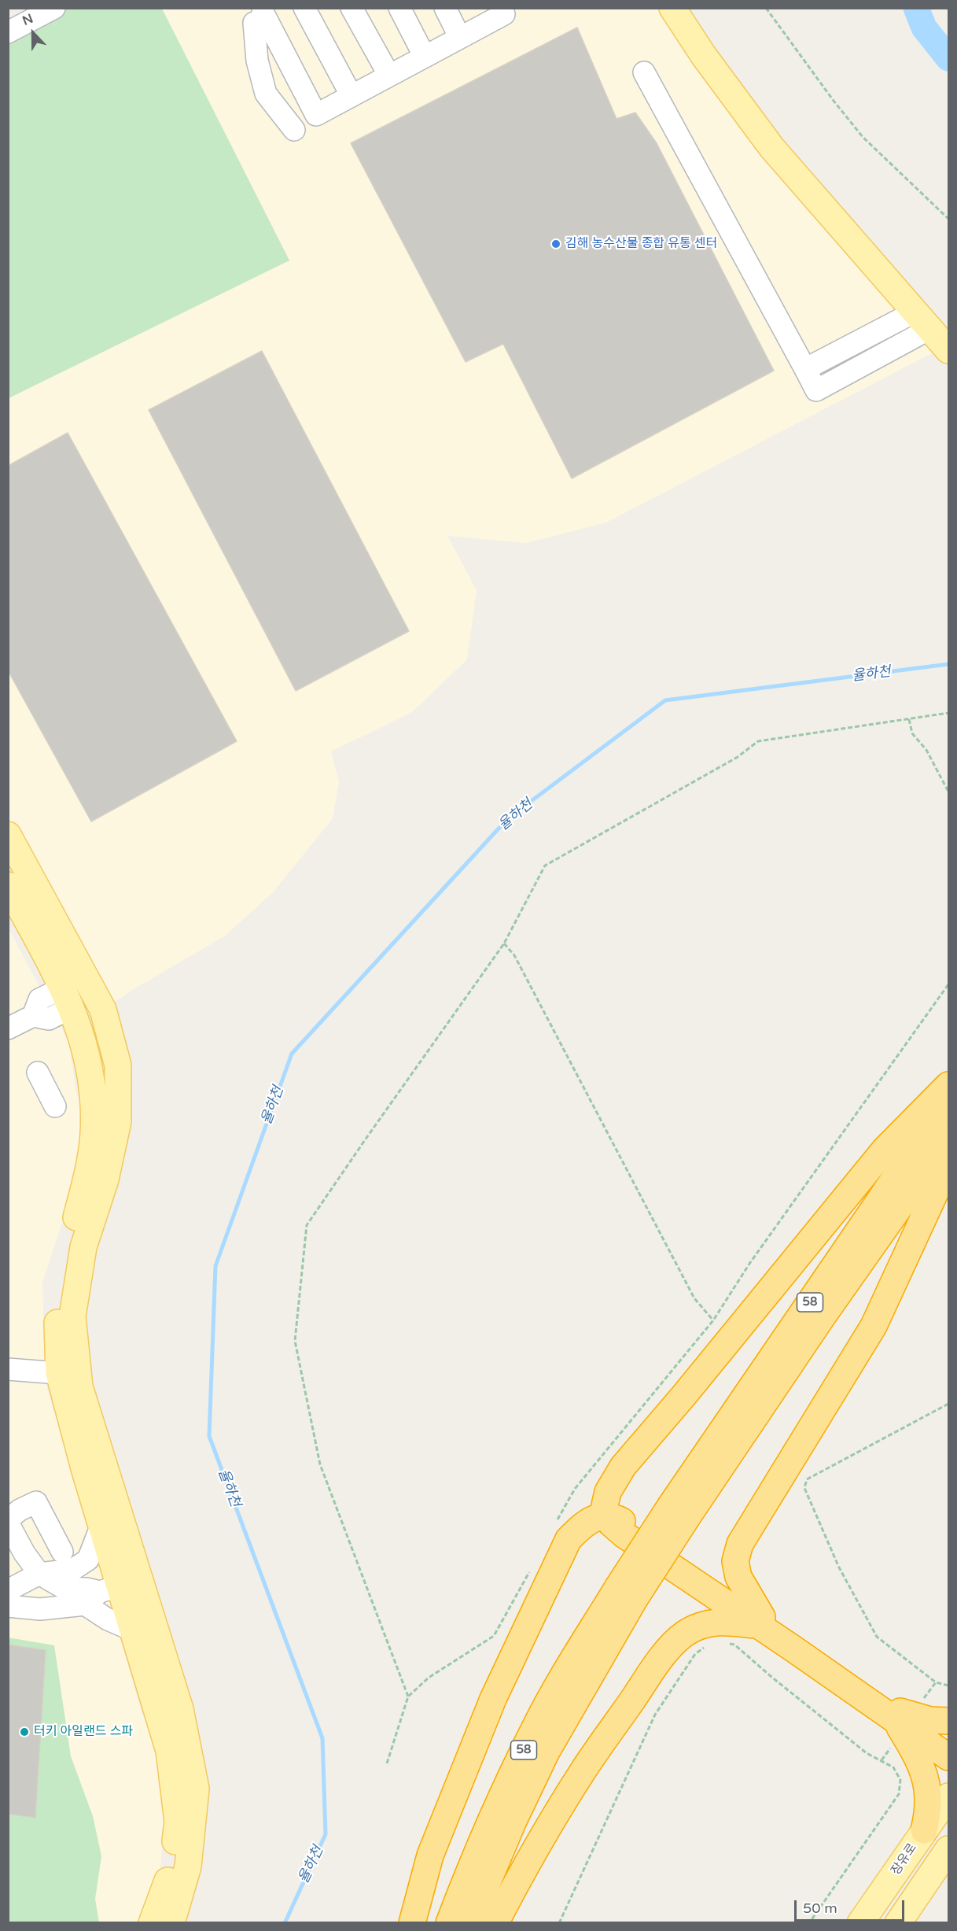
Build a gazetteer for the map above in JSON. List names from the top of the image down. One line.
{"streets":{"highway":["58"],"main road":["장유로"]},"water":["율하천"],"places":["김해 농수산물 종합 유통 센터","터키 아일랜드 스파"],"scale_bar":"50 m","north":"top"}
